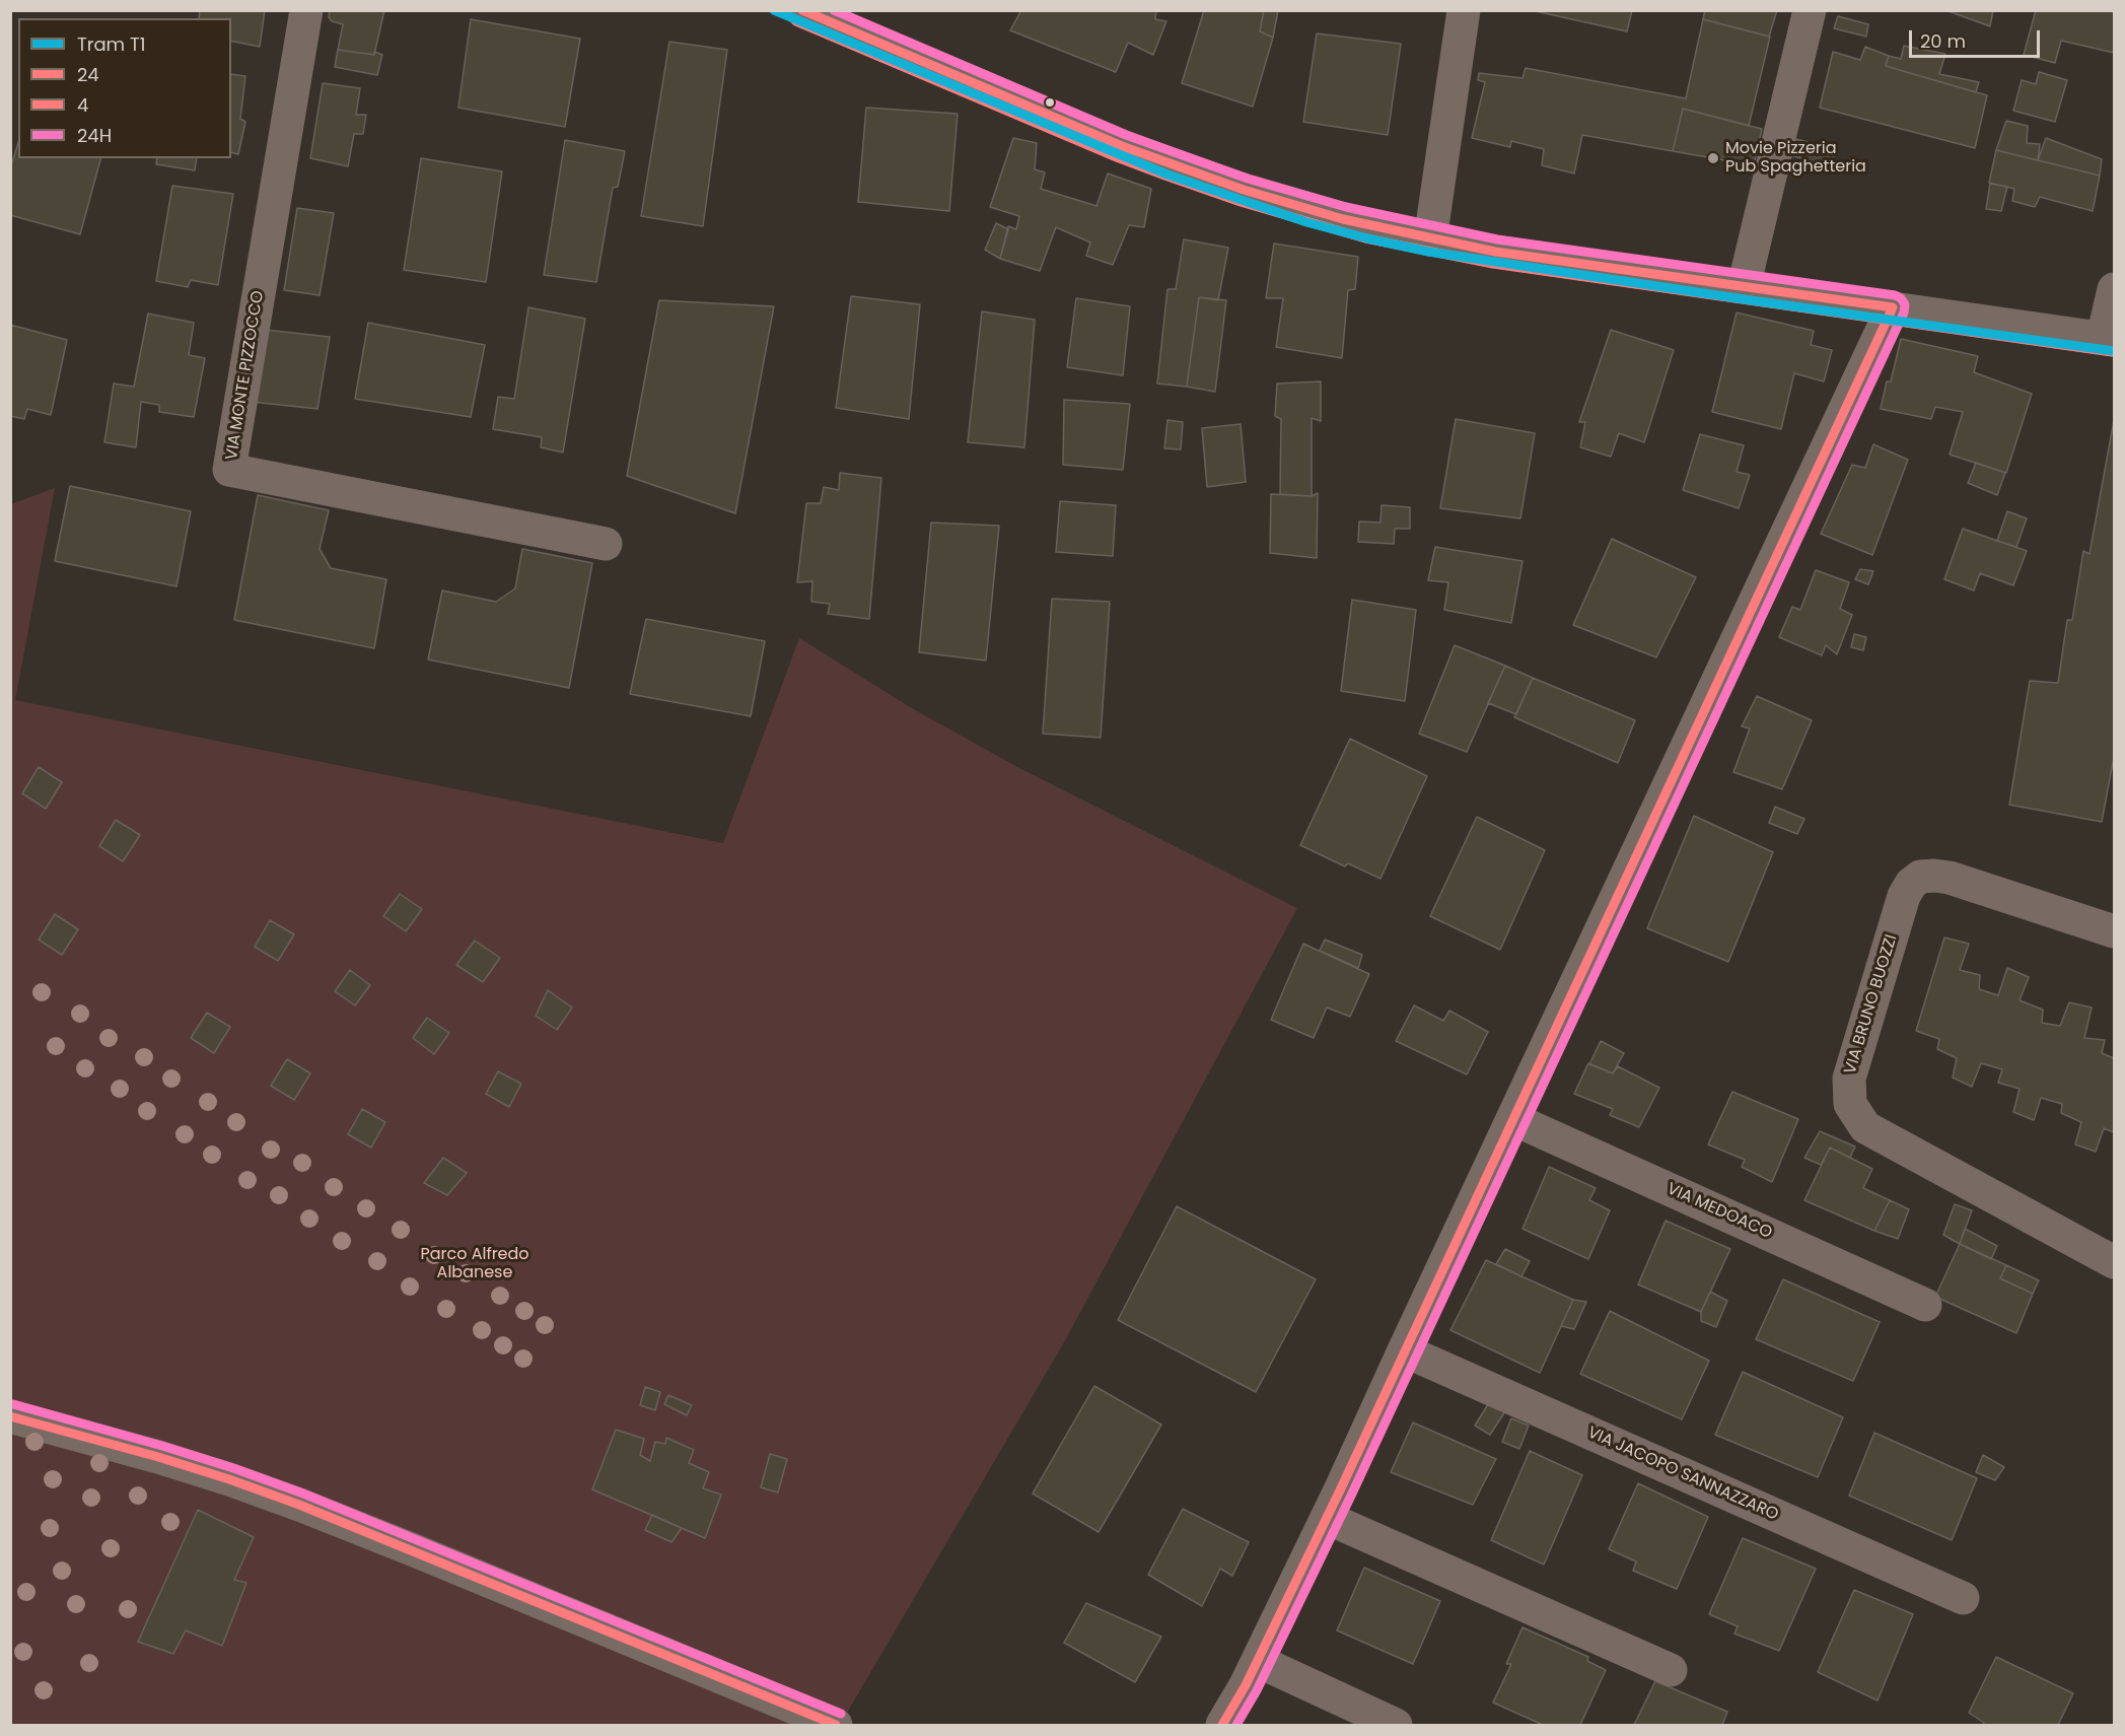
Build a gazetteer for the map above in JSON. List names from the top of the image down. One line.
{"streets":{"street":["VIA MONTE PIZZOCCO","VIA BRUNO BUOZZI","VIA MEDOACO","VIA JACOPO SANNAZZARO"]},"parks":["Parco Alfredo Albanese"],"places":["Movie Pizzeria Pub Spaghetteria"],"lines":["tram line T1","transit line 24","transit line 24H","transit line 4"],"legend":["Tram T1","24","4","24H"],"scale_bar":"20 m"}
